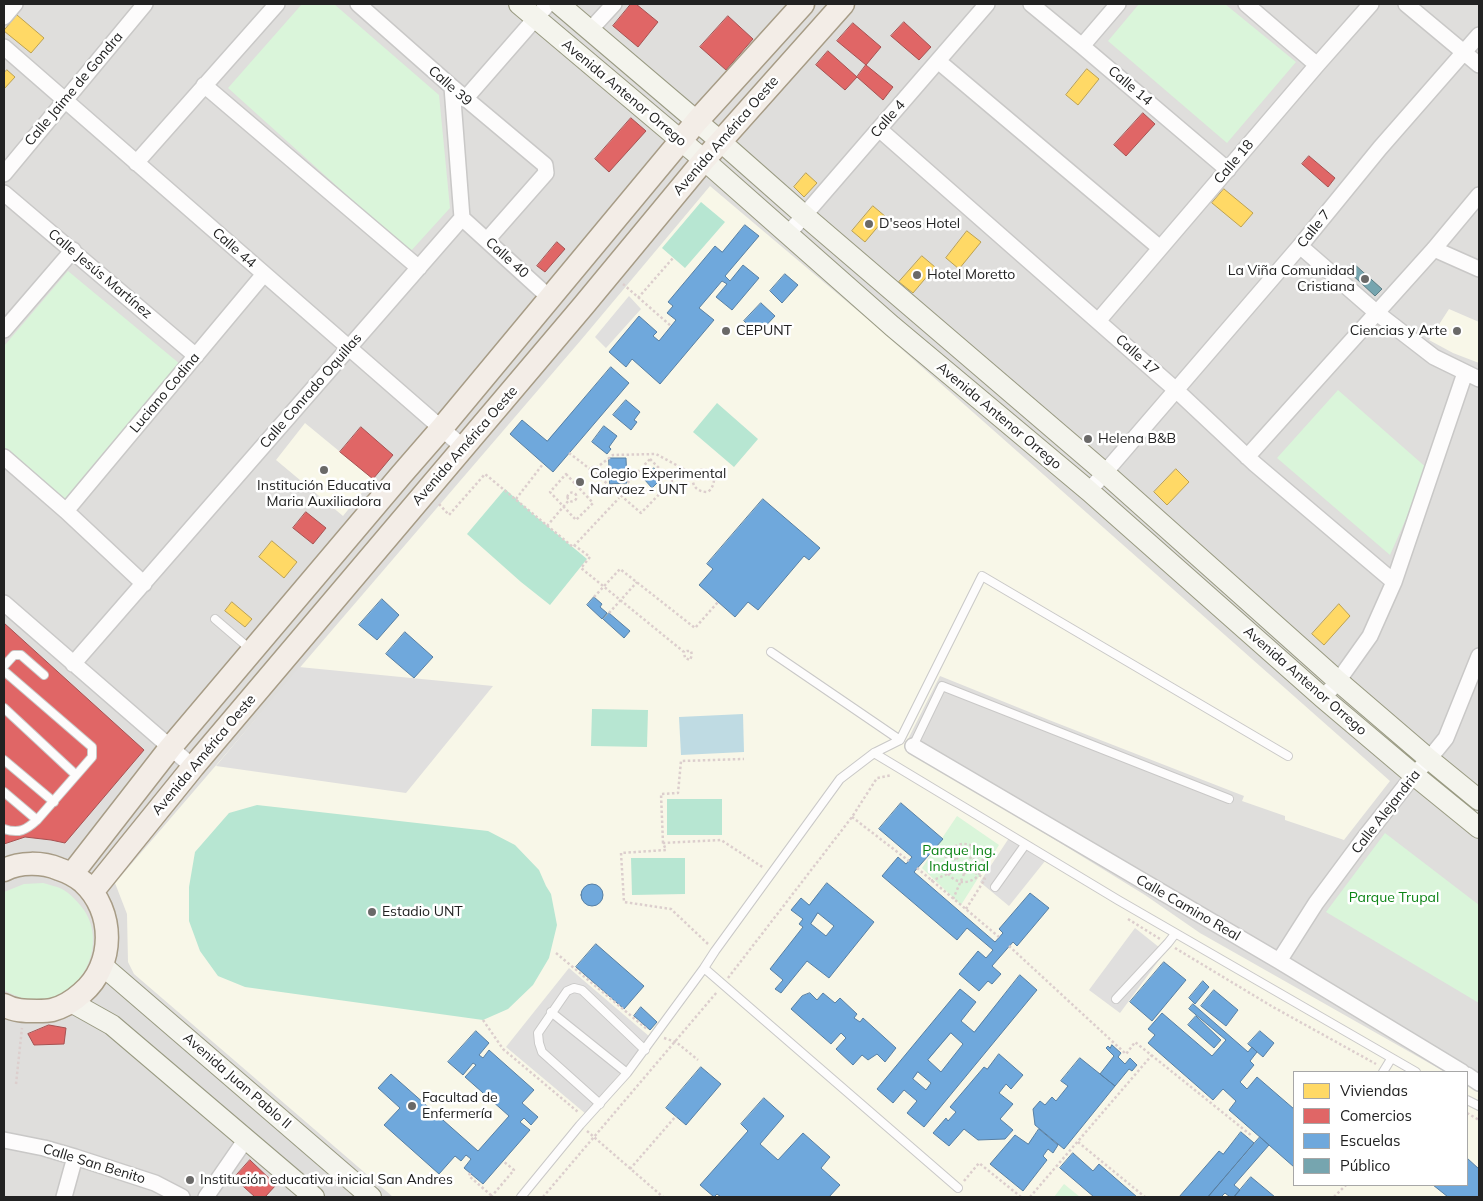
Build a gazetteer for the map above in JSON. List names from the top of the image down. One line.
{"streets":{"main road":["Avenida América Oeste"],"street":["Calle 39","Calle 14","Calle Jaime de Gondra","Avenida Antenor Orrego","Calle 4","Calle 18","Calle 7","Calle 44","Calle 40","Calle Jesús Martínez","Calle 17","Calle Conrado Oquillas","Luciano Codina","Calle Alejandria","Calle Camino Real","Avenida Juan Pablo II","Calle San Benito"]},"crossings":[["Calle 39","Calle 40"],["Calle 14","Calle 18"],["Calle Jaime de Gondra","Calle 44"],["Avenida Antenor Orrego","Calle 4"],["Avenida Antenor Orrego","Avenida América Oeste"],["Avenida Antenor Orrego","Calle 7"],["Avenida Antenor Orrego","Calle Alejandria"],["Calle 4","Calle 17"],["Avenida América Oeste","Calle 44"],["Avenida América Oeste","Calle 40"],["Calle 18","Calle 17"],["Calle 7","Calle 17"],["Calle 44","Calle Conrado Oquillas"],["Calle 44","Luciano Codina"],["Calle 40","Calle Conrado Oquillas"],["Calle Jesús Martínez","Luciano Codina"],["Calle Alejandria","Calle Camino Real"]],"parks":["Parque Ing. Industrial","Parque Trupal"],"places":["D'seos Hotel","Hotel Moretto","La Viña Comunidad Cristiana","CEPUNT","Ciencias y Arte","Helena B&B","Institución Educativa Maria Auxiliadora","Colegio Experimental Narvaez - UNT","Estadio UNT","Facultad de Enfermería","Institución educativa inicial San Andres"],"legend":["Viviendas","Comercios","Escuelas","Público"]}
